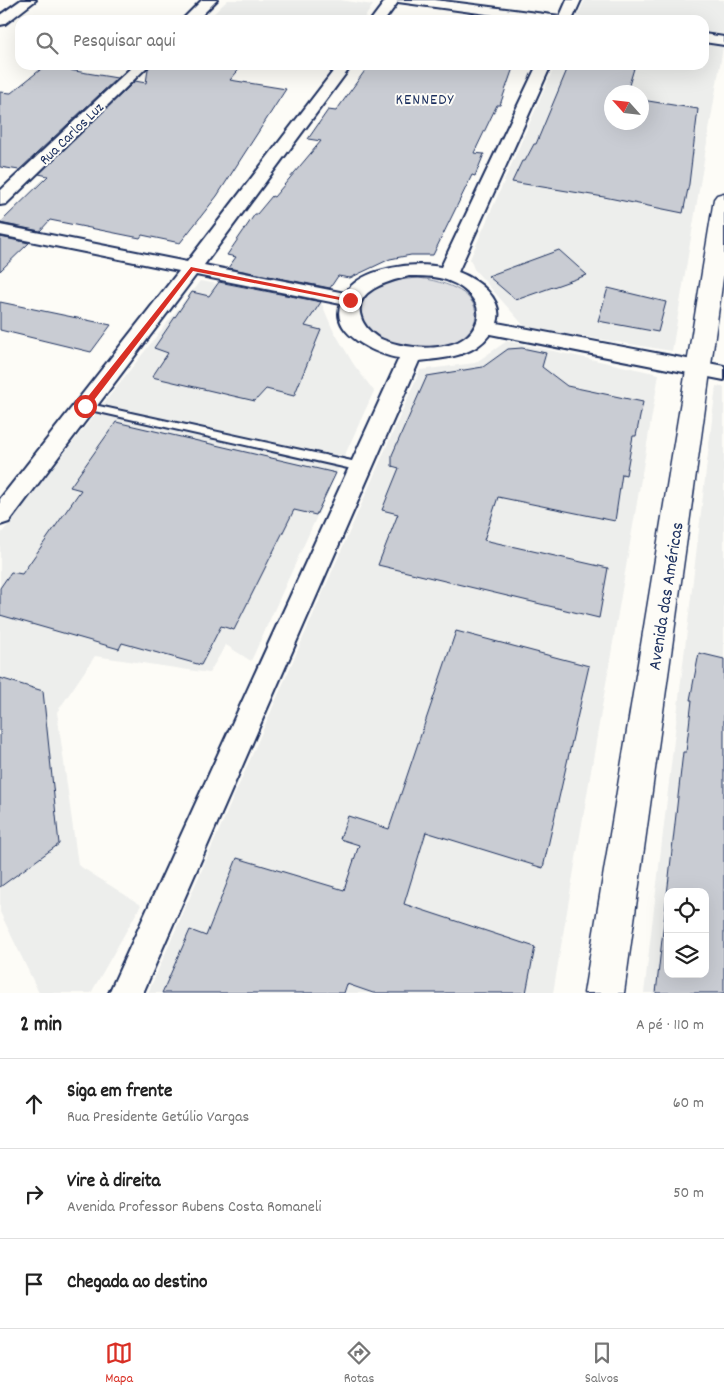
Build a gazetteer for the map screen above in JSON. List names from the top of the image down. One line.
{"streets":{"main road":["Avenida das Américas"],"street":["Rua Carlos Luz"]},"districts":["KENNEDY"],"north":"top left","page":{"search":"Pesquisar aqui","heading":["2 min","A pé · 110 m"],"list":[["Siga em frente","Rua Presidente Getúlio Vargas","60 m"],["Vire à direita","Avenida Professor Rubens Costa Romaneli","50 m"],"Chegada ao destino"],"nav":["Mapa","Rotas","Salvos"]}}
